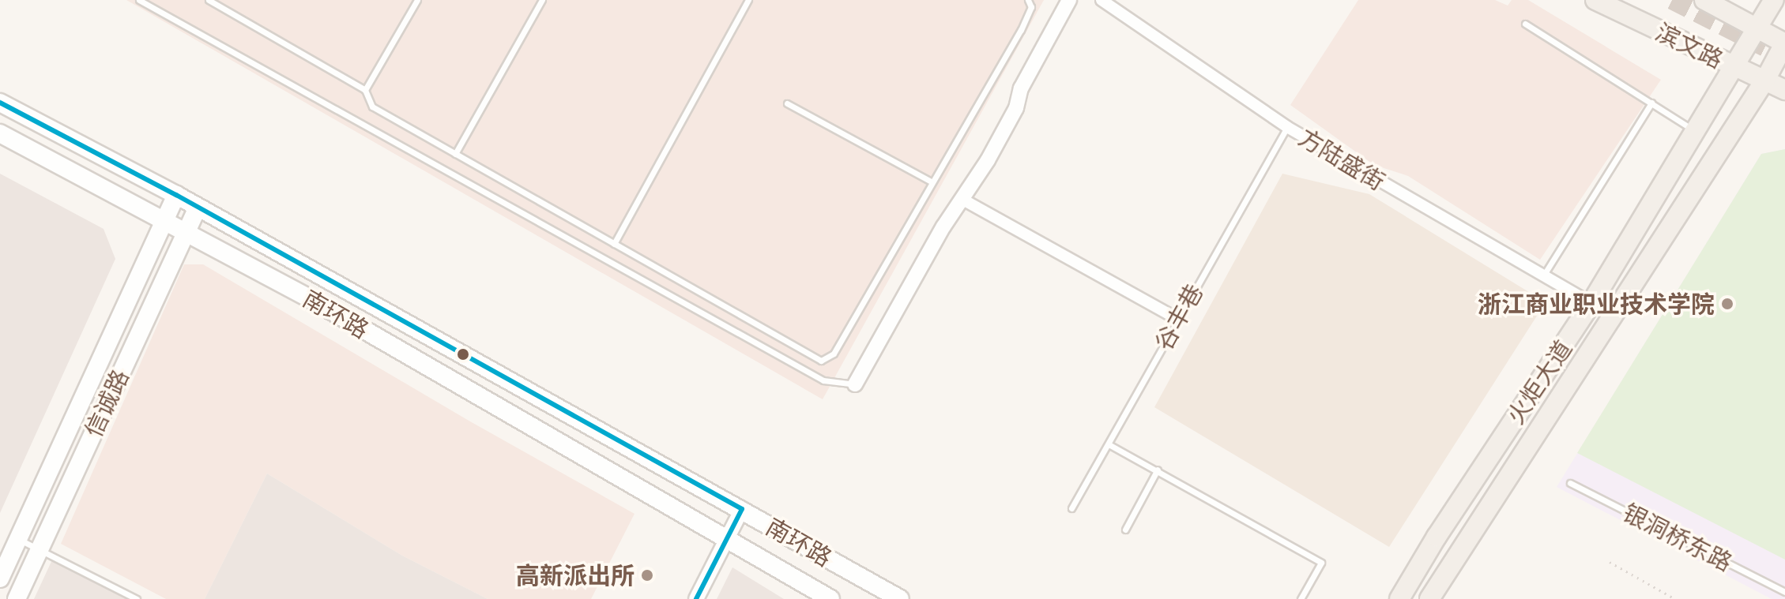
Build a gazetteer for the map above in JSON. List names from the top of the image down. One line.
{"streets":{"main road":["滨文路","南环路","火炬大道","信诚路"],"street":["方陆盛街"],"lane":["谷丰巷","银洞桥东路"]},"crossings":[["滨文路","火炬大道"],["方陆盛街","谷丰巷"],["方陆盛街","火炬大道"],["南环路","信诚路"]],"places":["浙江商业职业技术学院","高新派出所"]}
